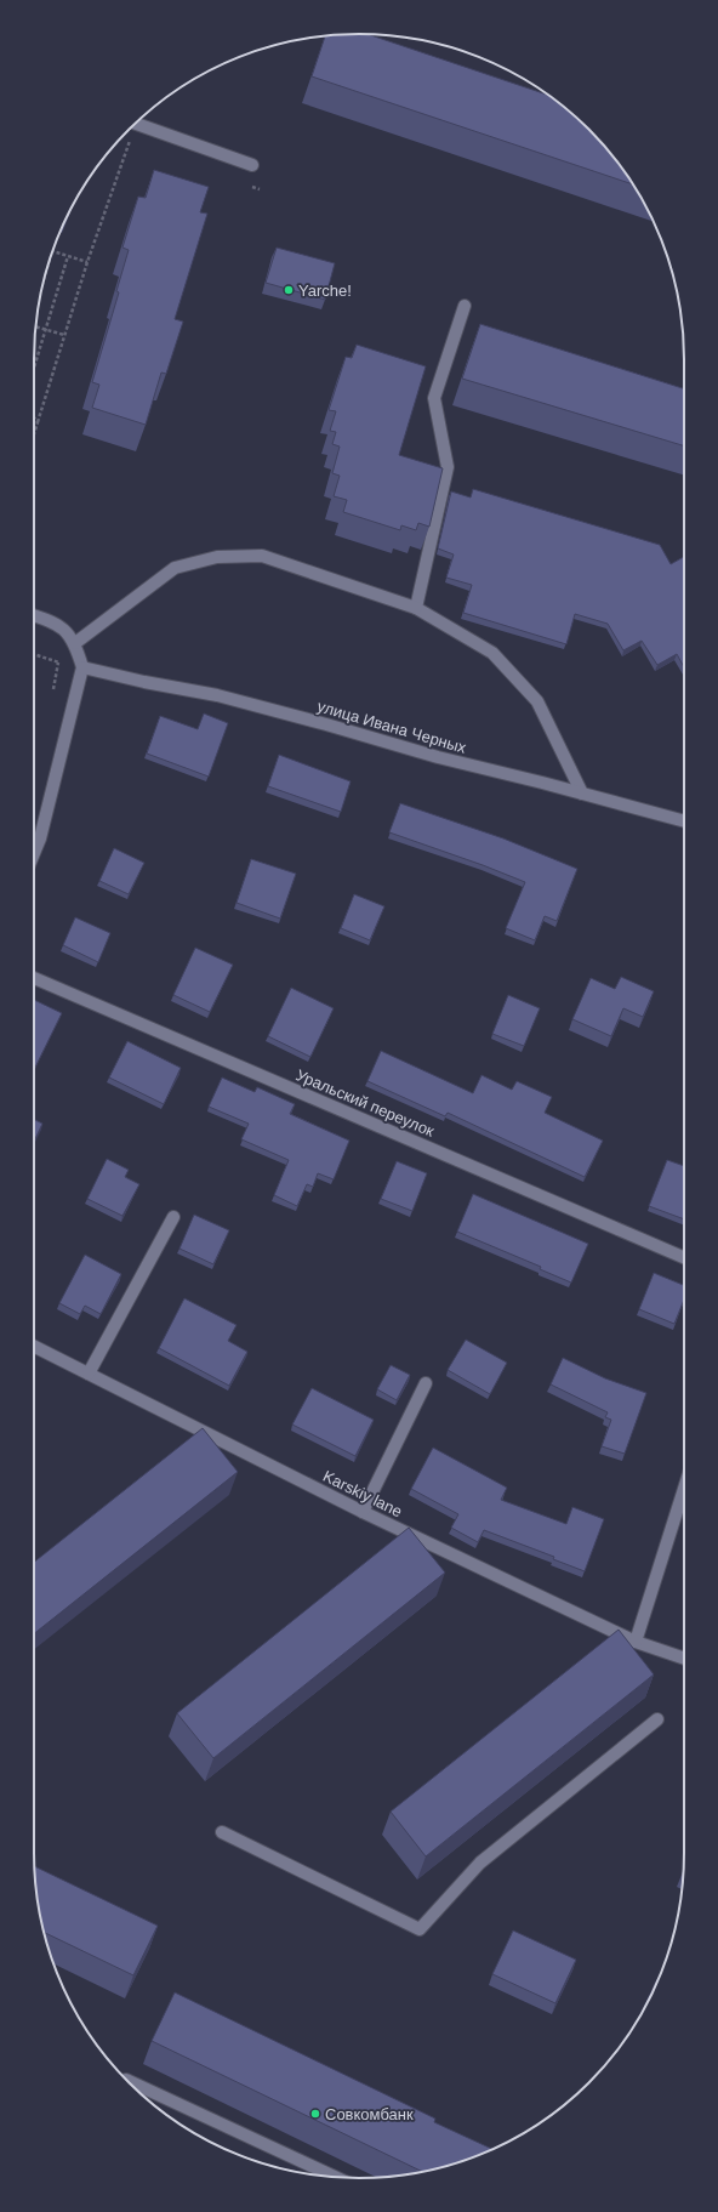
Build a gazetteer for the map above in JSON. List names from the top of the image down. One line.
{"streets":{"street":["улица Ивана Черных","Уральский переулок","Karskiy lane"]},"places":["Yarche!","Совкомбанк"]}
